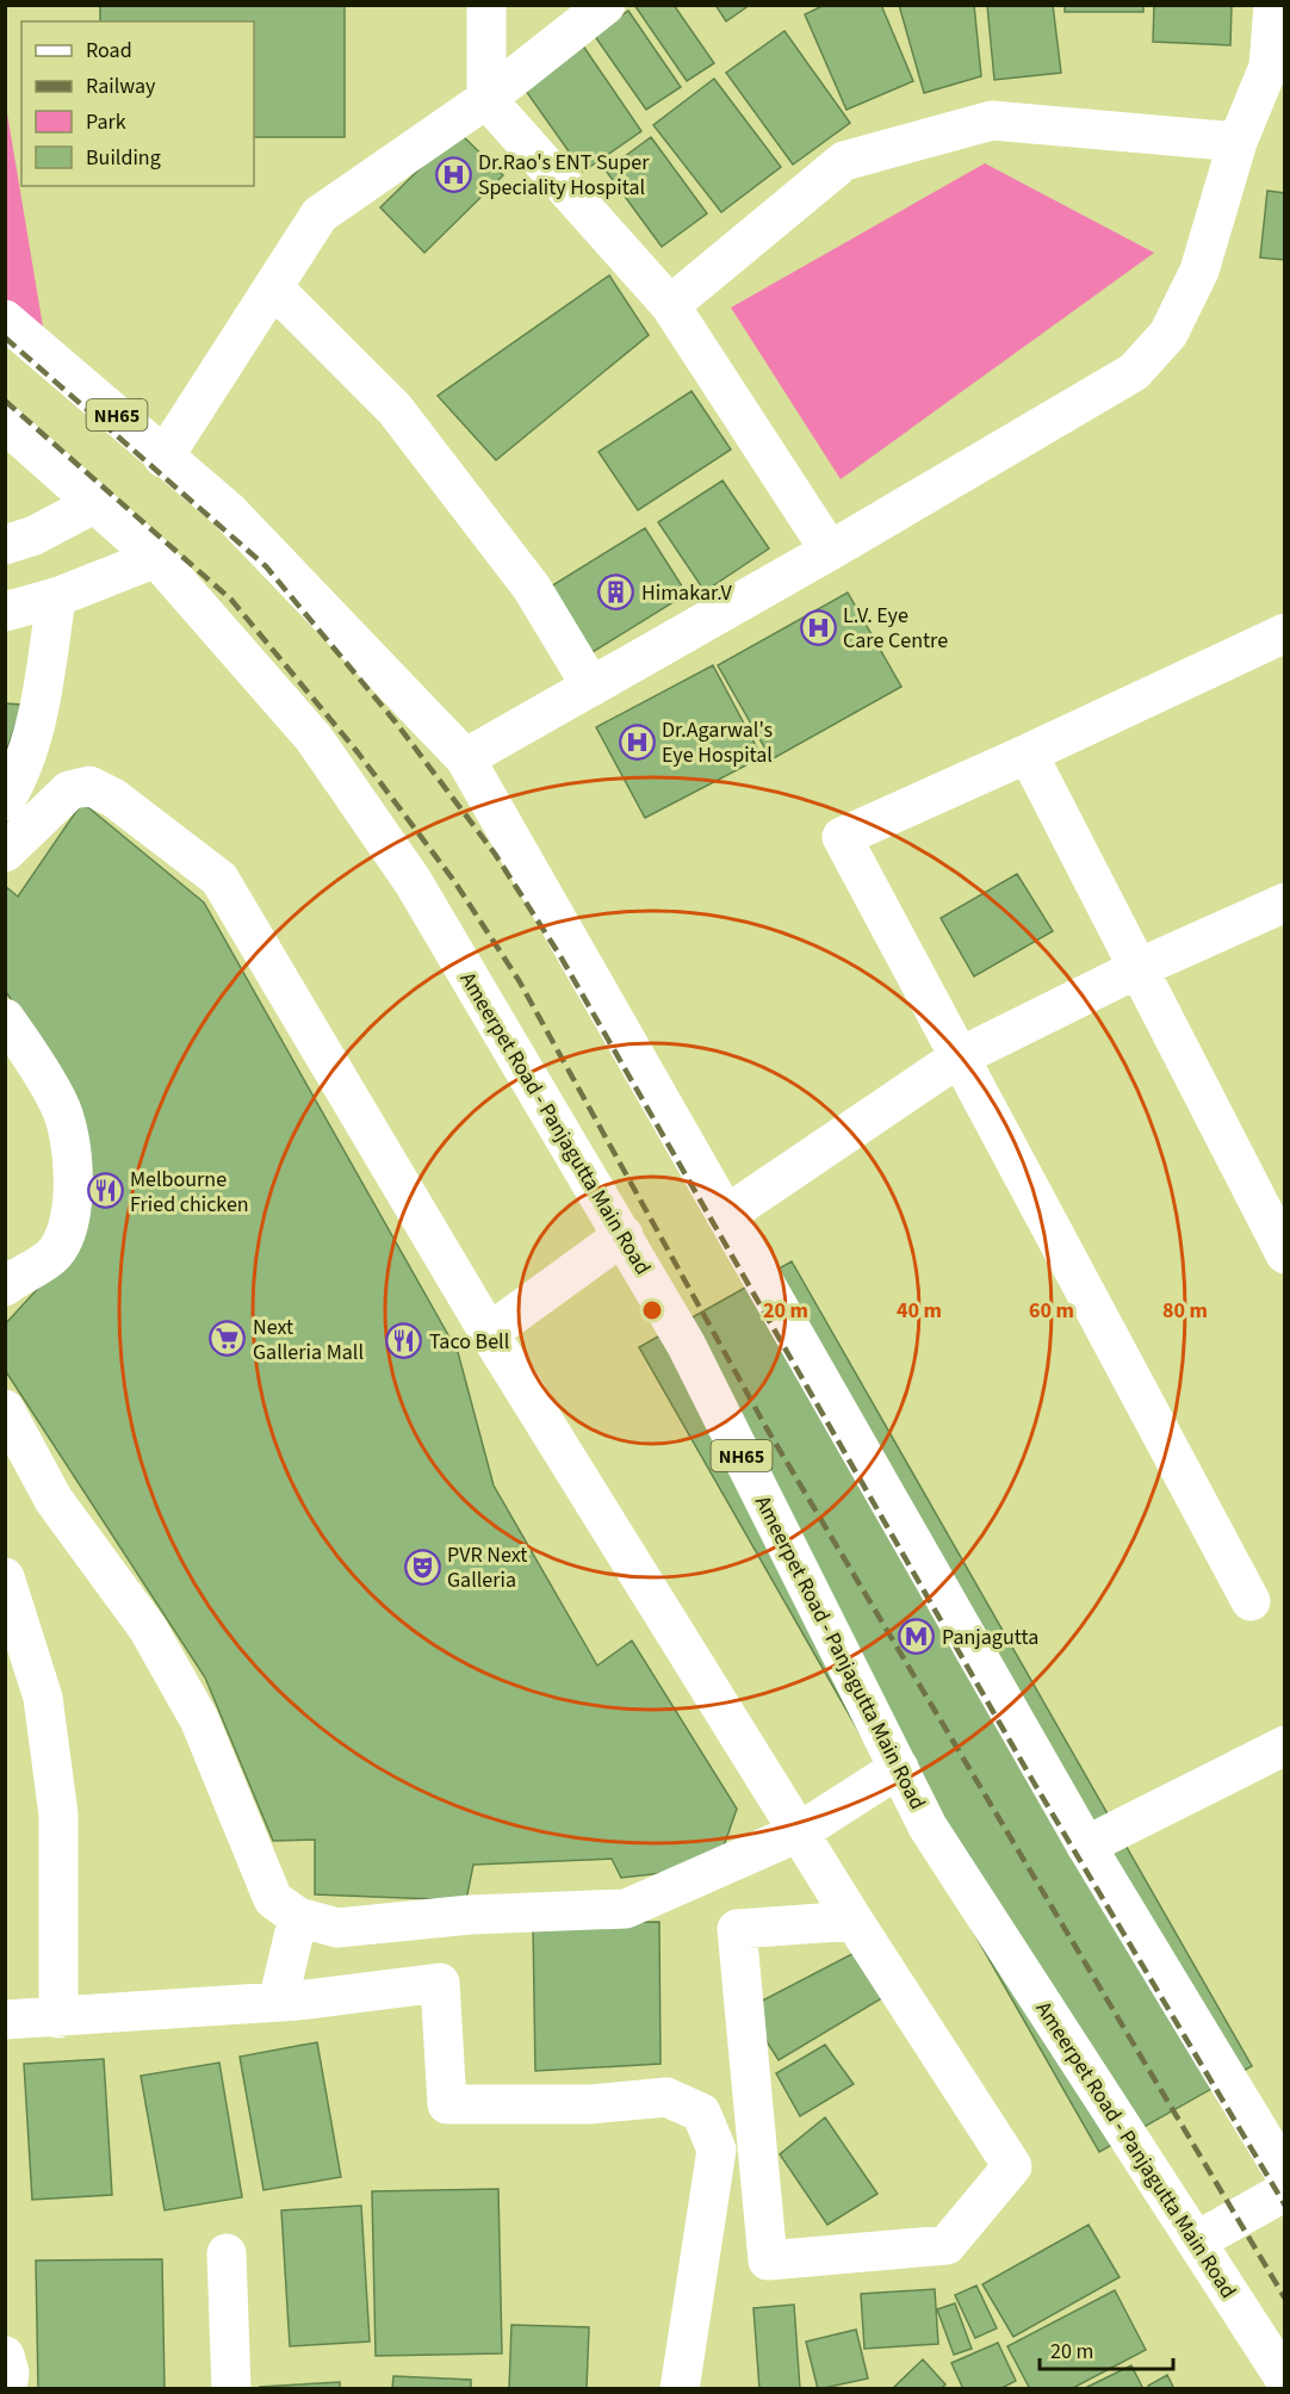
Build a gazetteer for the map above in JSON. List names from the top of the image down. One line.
{"streets":{"main road":["NH65","Ameerpet Road - Panjagutta Main Road"]},"places":{"hospital":["Dr.Rao's ENT Super Speciality Hospital","L.V. Eye Care Centre","Dr.Agarwal's Eye Hospital"],"building":["Himakar.V"],"restaurant":["Melbourne Fried chicken","Taco Bell"],"supermarket":["Next Galleria Mall"],"theatre":["PVR Next Galleria"],"metro station":["Panjagutta"]},"legend":["Road","Railway","Park","Building"],"scale_bar":"20 m","rings":["20 m","40 m","60 m","80 m"]}
